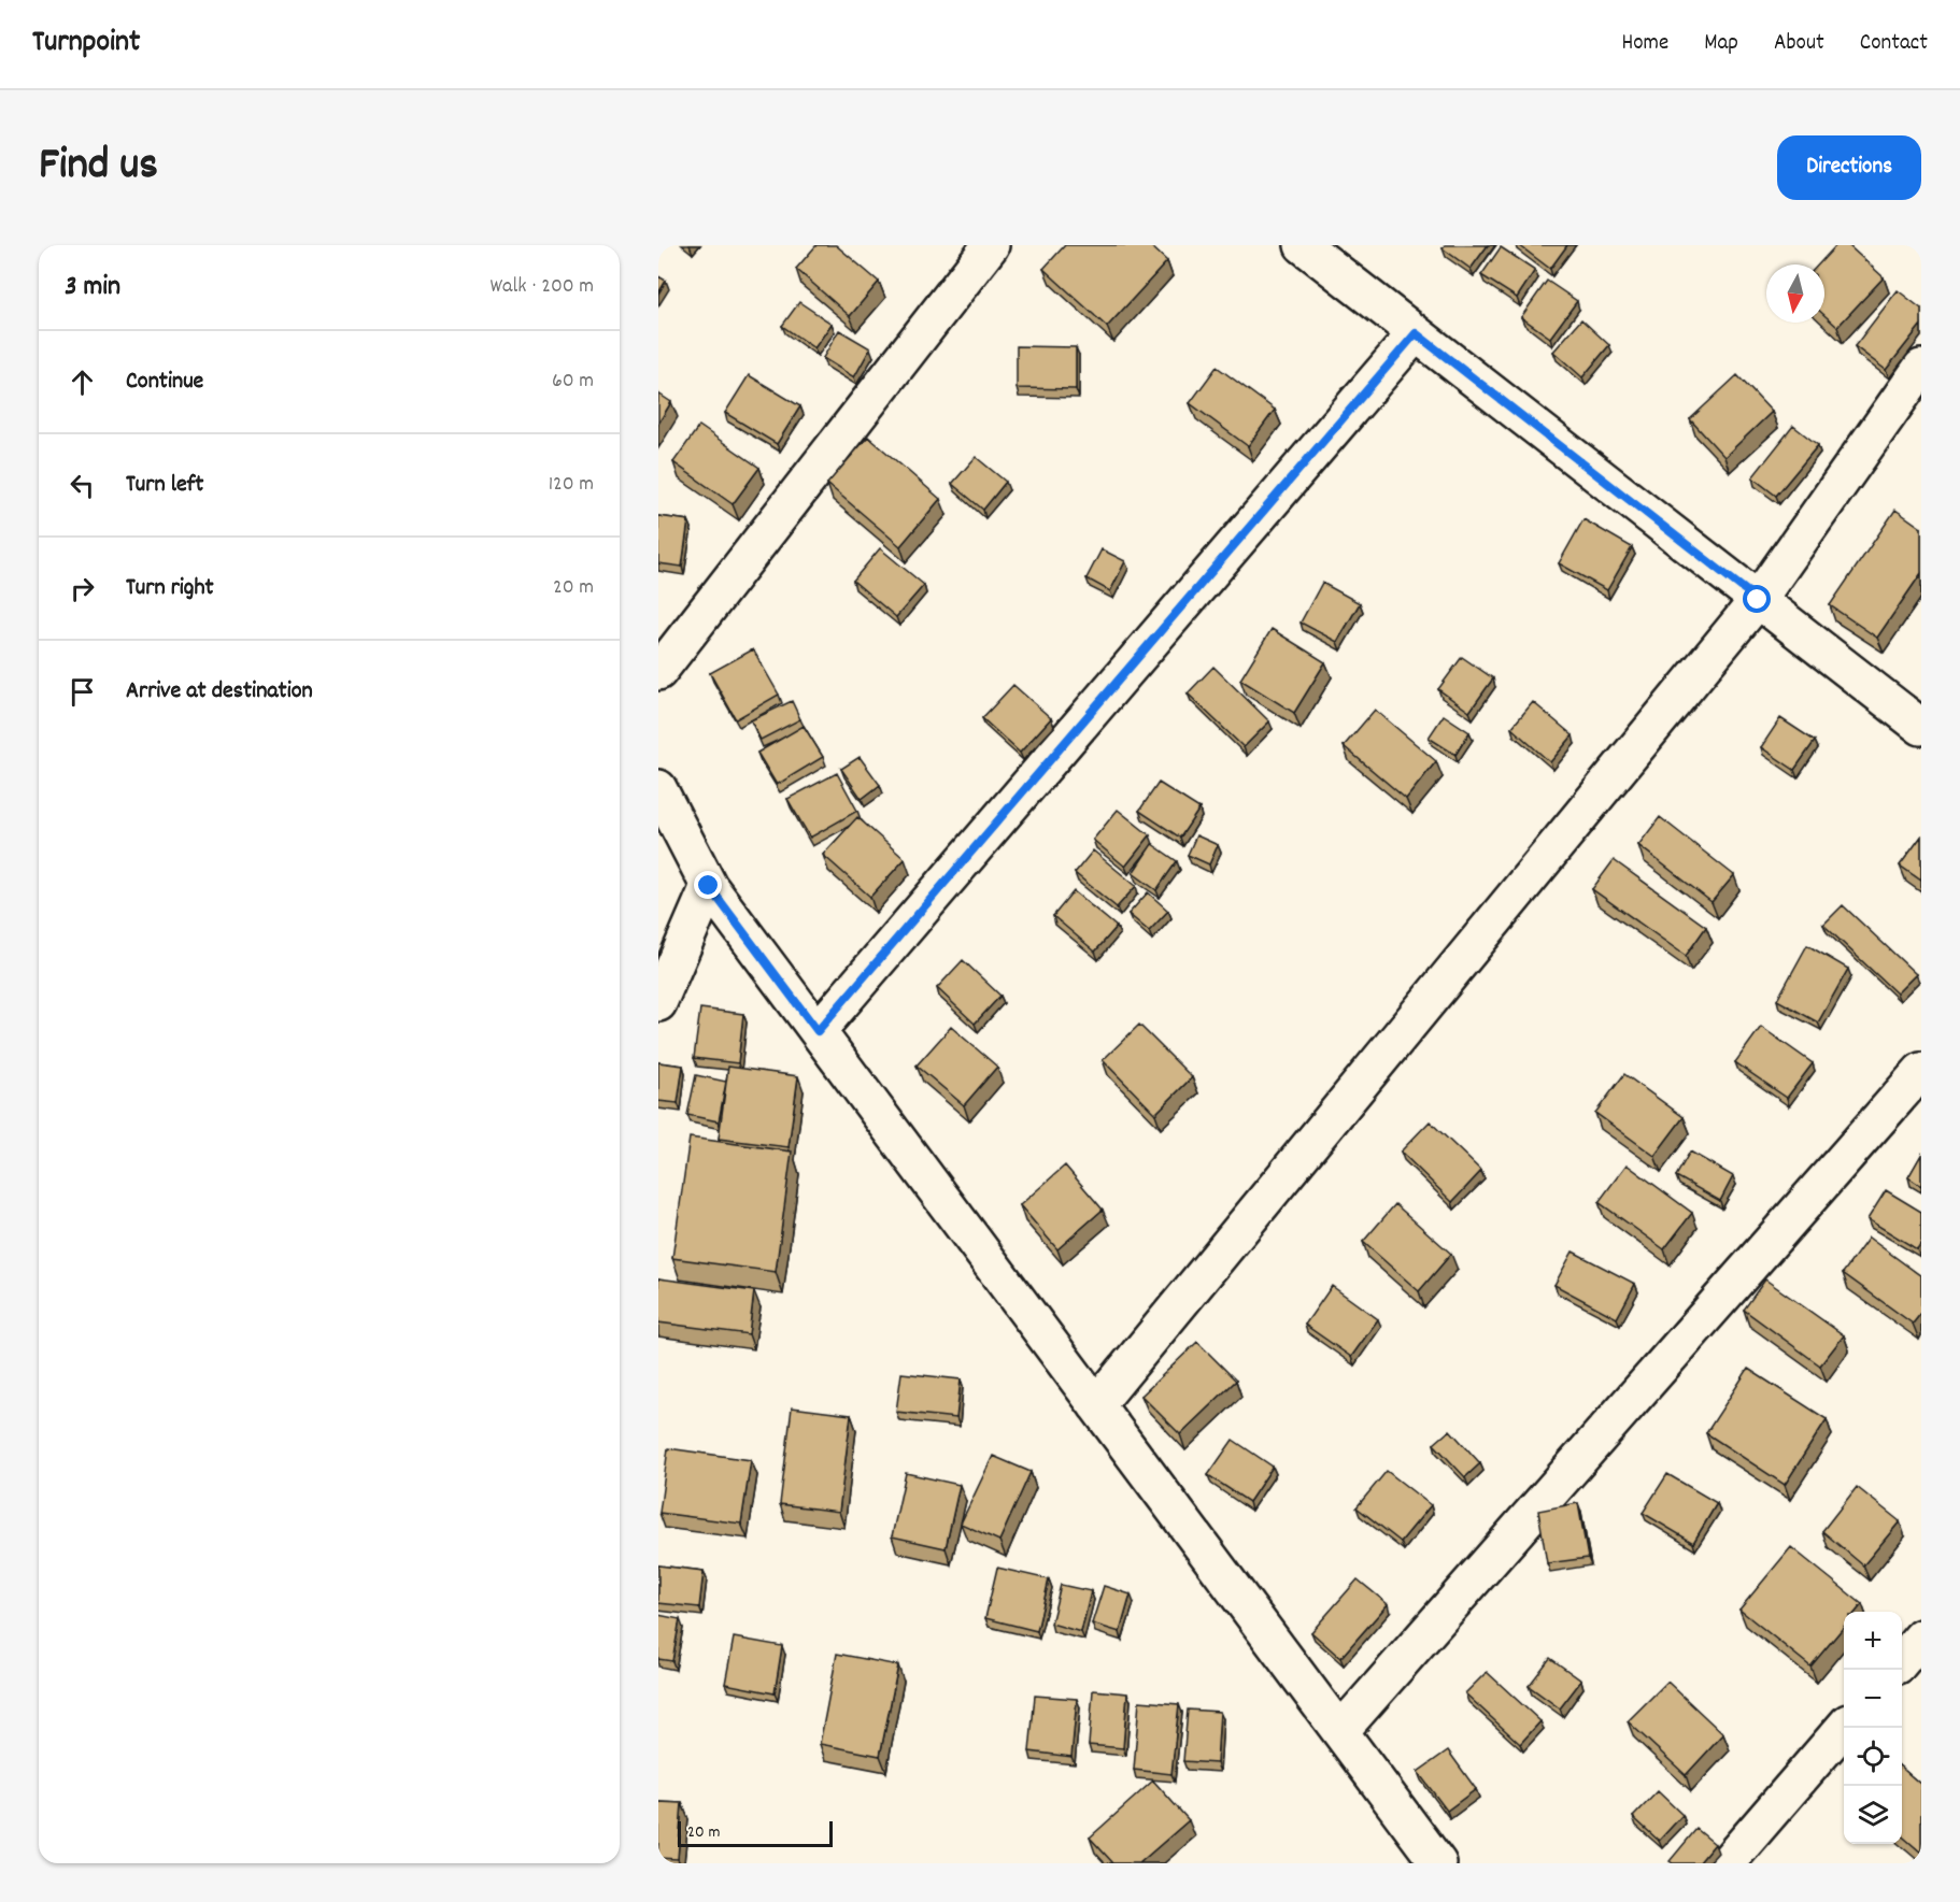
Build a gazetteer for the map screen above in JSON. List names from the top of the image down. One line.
{"scale_bar":"20 m","north":"bottom","page":{"header":"Turnpoint","nav":["Home","Map","About","Contact"],"title":"Find us","buttons":"Directions","heading":["3 min","Walk · 200 m"],"list":[["Continue","60 m"],["Turn left","120 m"],["Turn right","20 m"],"Arrive at destination"],"map_buttons":["+","−"],"scale":"20 m"}}
